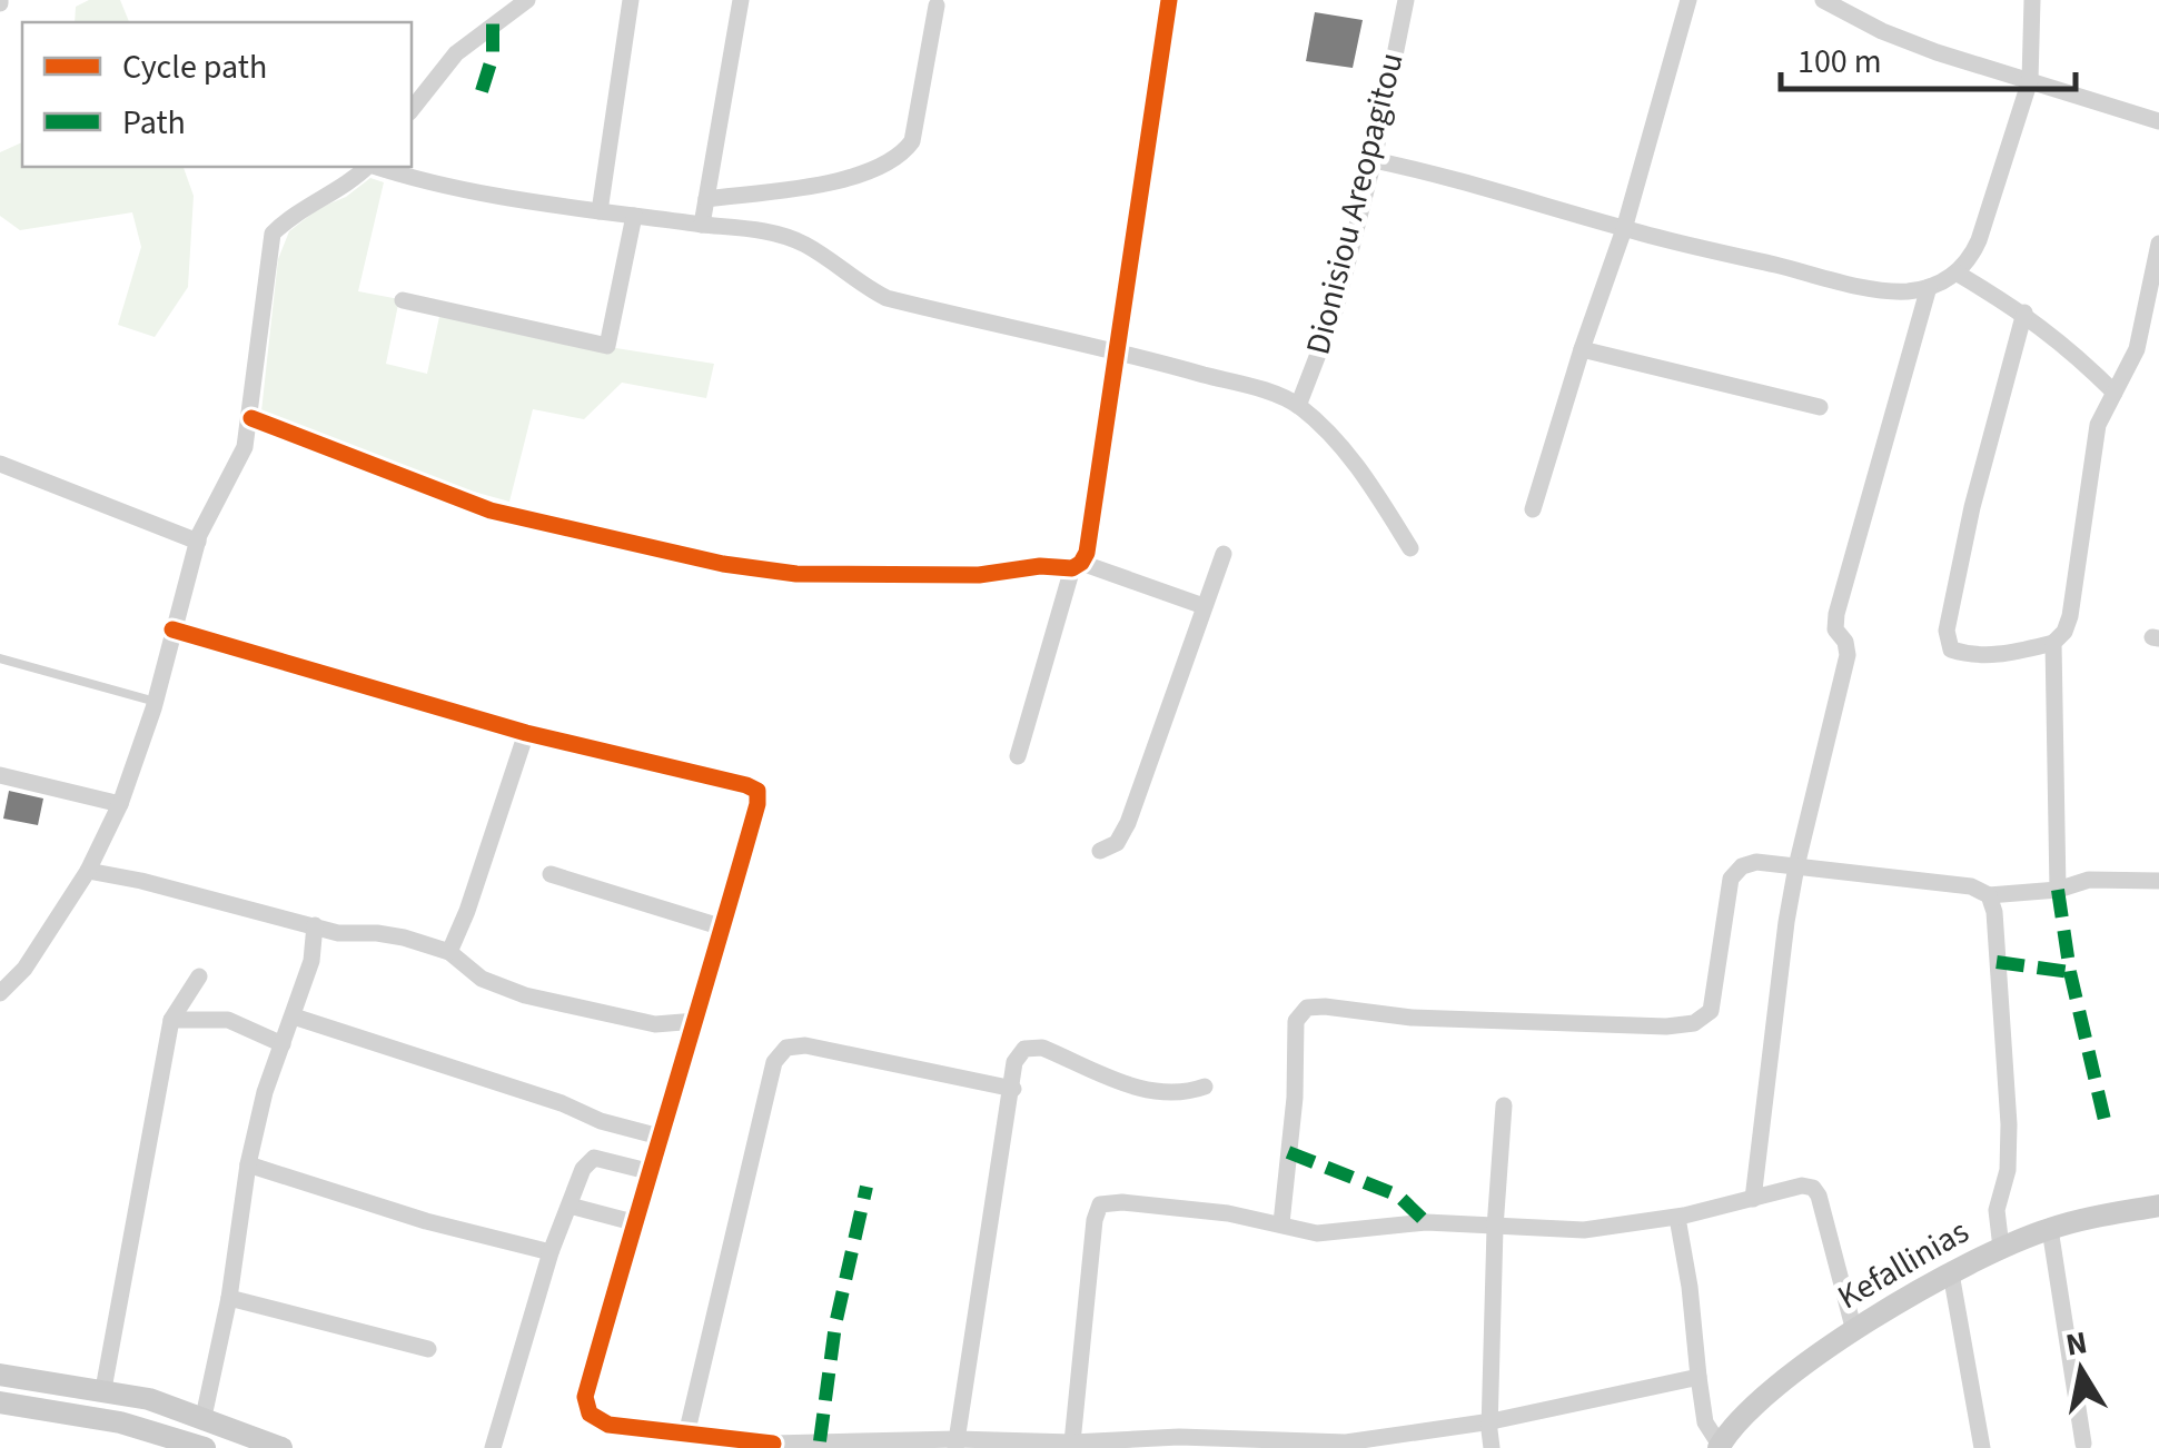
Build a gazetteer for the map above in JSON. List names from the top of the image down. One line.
{"streets":{"street":["Dionisiou Areopagitou","Kefallinias"]},"legend":["Cycle path","Path"],"scale_bar":"100 m","north":"top"}
